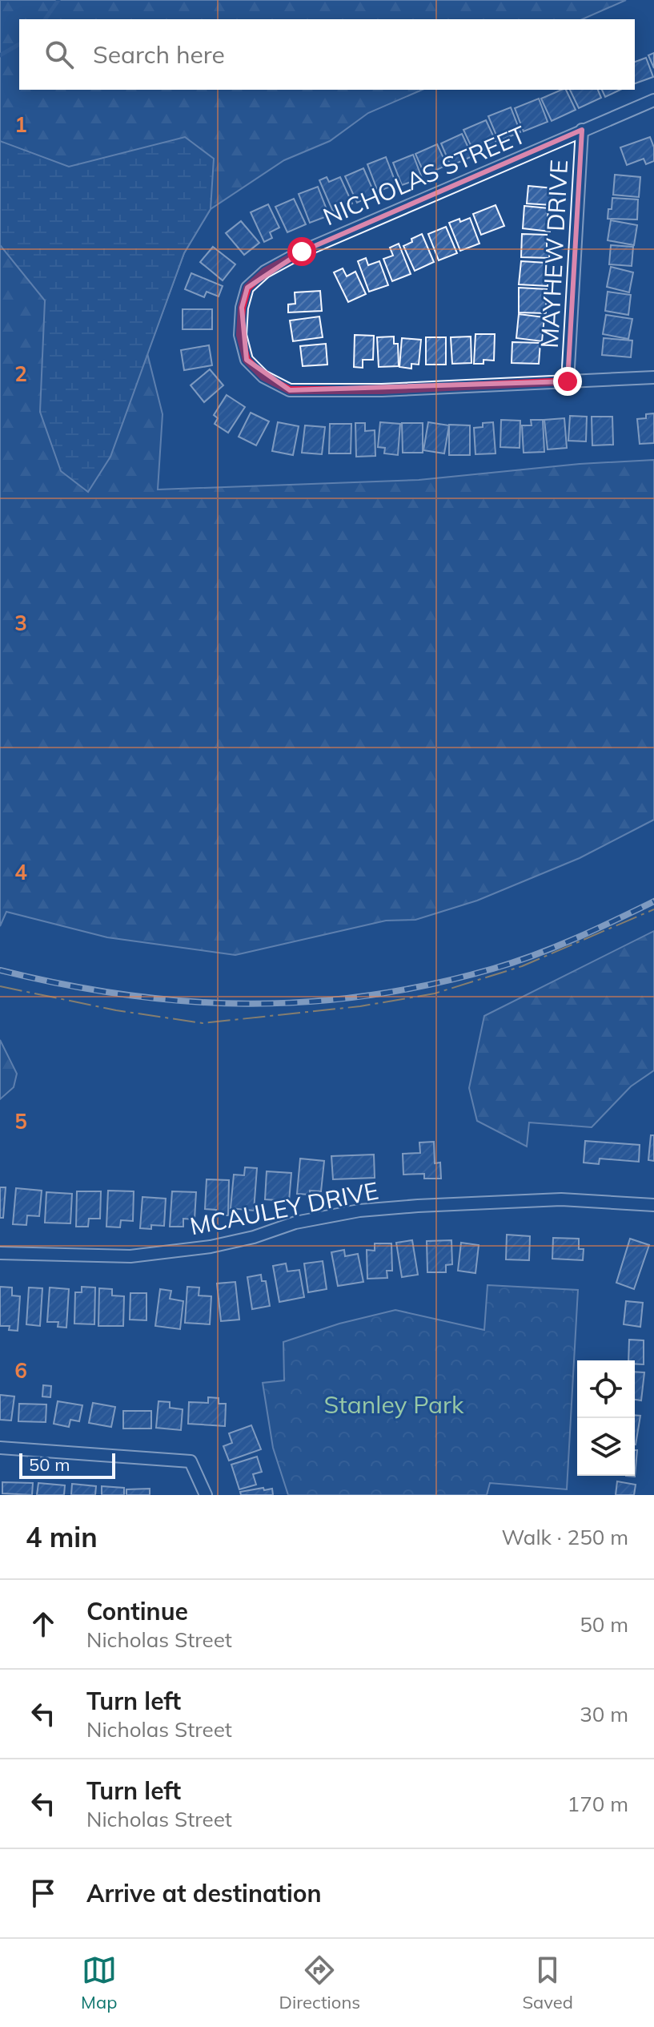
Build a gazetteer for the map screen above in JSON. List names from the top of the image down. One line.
{"streets":{"street":["NICHOLAS STREET","MAYHEW DRIVE","MCAULEY DRIVE"]},"crossings":[["NICHOLAS STREET","MAYHEW DRIVE"]],"parks":["Stanley Park"],"scale_bar":"50 m","page":{"search":"Search here","scale":"50 m","heading":["4 min","Walk · 250 m"],"list":[["Continue","Nicholas Street","50 m"],["Turn left","Nicholas Street","30 m"],["Turn left","Nicholas Street","170 m"],"Arrive at destination"],"nav":["Map","Directions","Saved"]},"grid":{"rows":["1","2","3","4","5","6"]}}
